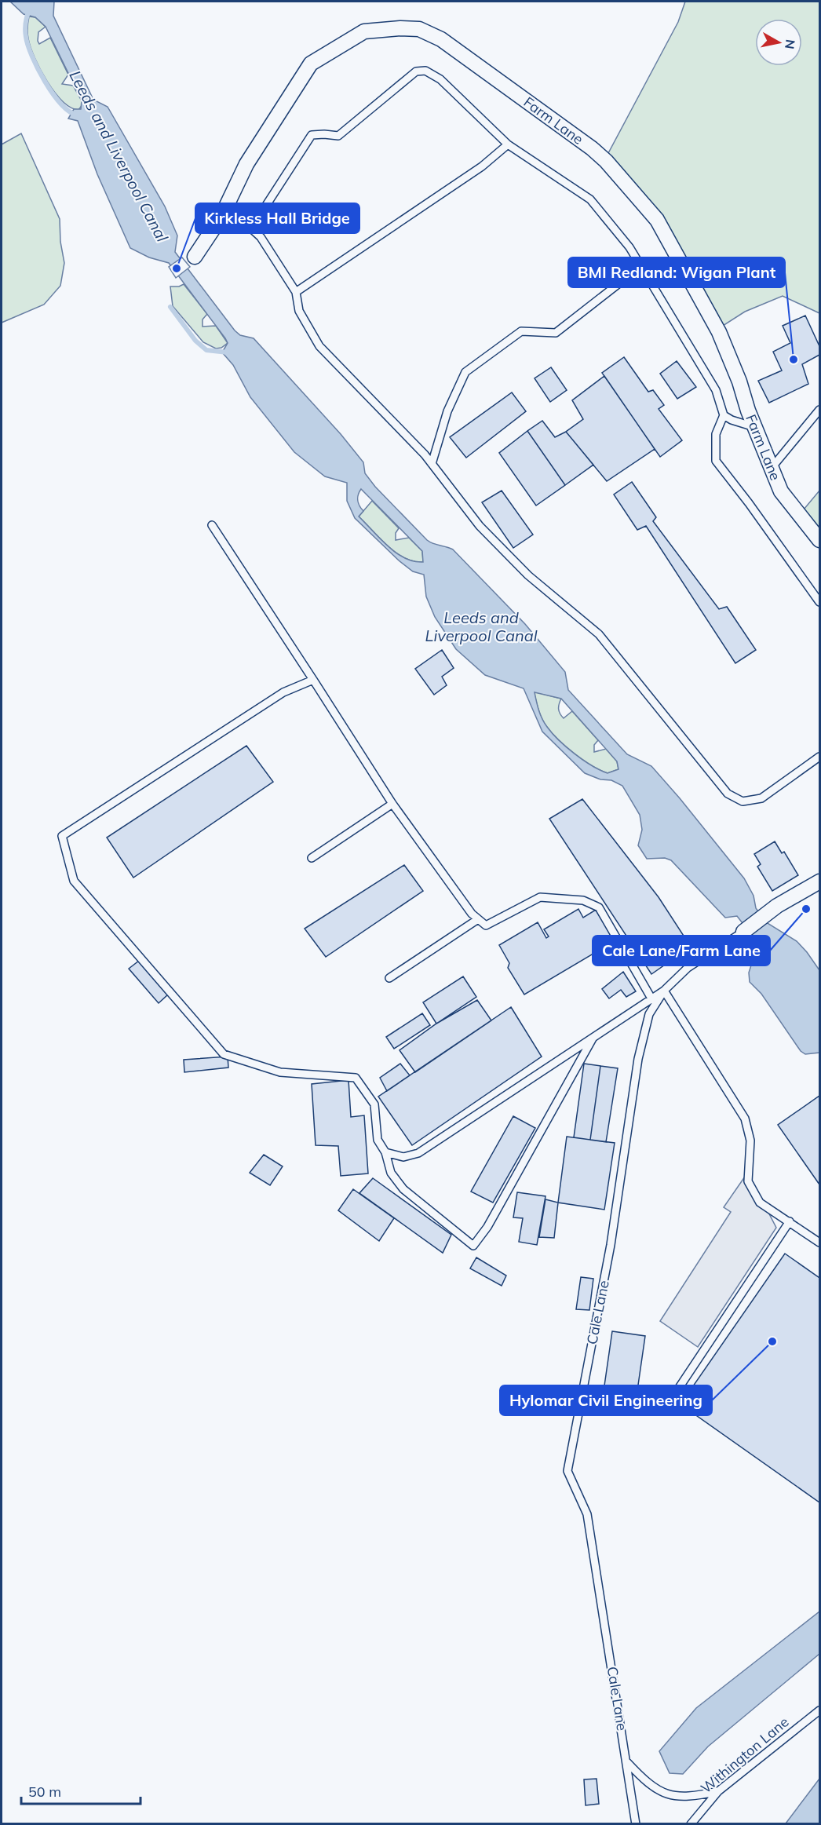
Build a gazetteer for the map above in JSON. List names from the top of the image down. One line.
{"streets":{"street":["Farm Lane","Cale Lane"],"lane":["Withington Lane"]},"water":["Leeds and Liverpool Canal"],"places":["Kirkless Hall Bridge","BMI Redland: Wigan Plant","Cale Lane/Farm Lane","Hylomar Civil Engineering"],"scale_bar":"50 m","north":"right"}
